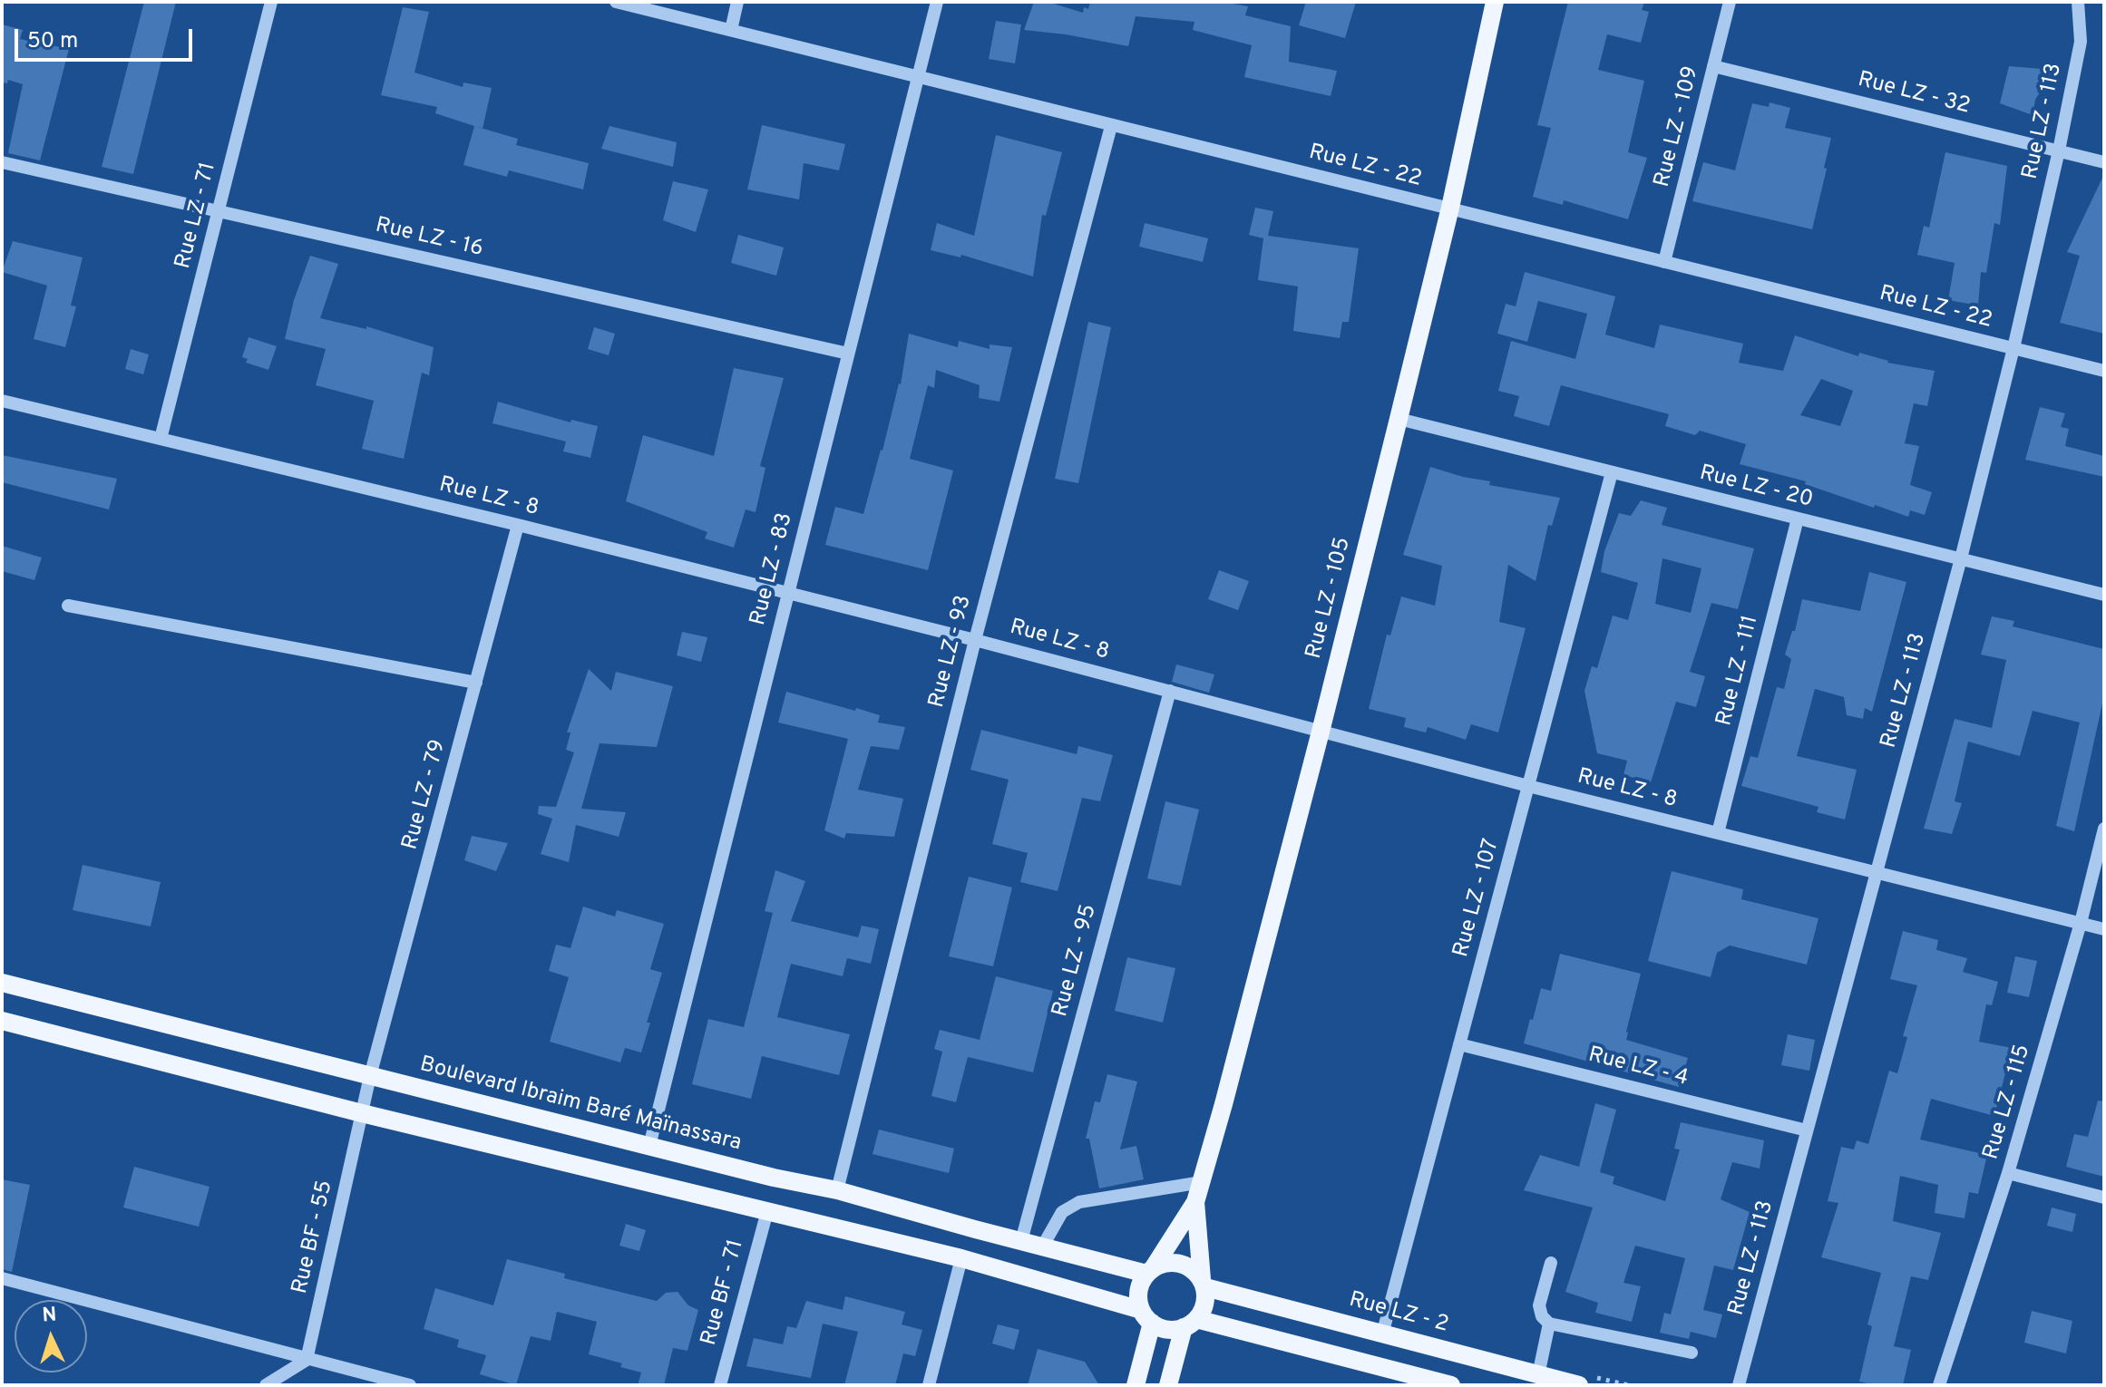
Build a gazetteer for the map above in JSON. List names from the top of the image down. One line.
{"streets":{"main road":["Rue LZ - 105","Boulevard Ibraim Baré Maïnassara","Rue LZ - 2"],"street":["Rue LZ - 32","Rue LZ - 113","Rue LZ - 109","Rue LZ - 22","Rue LZ - 71","Rue LZ - 16","Rue LZ - 20","Rue LZ - 8","Rue LZ - 83","Rue LZ - 93","Rue LZ - 111","Rue LZ - 79","Rue LZ - 107","Rue LZ - 95","Rue LZ - 4","Rue LZ - 115","Rue BF - 55","Rue BF - 71"]},"crossings":[["Rue LZ - 32","Rue LZ - 113"],["Rue LZ - 32","Rue LZ - 109"],["Rue LZ - 113","Rue LZ - 22"],["Rue LZ - 113","Rue LZ - 20"],["Rue LZ - 113","Rue LZ - 8"],["Rue LZ - 113","Rue LZ - 4"],["Rue LZ - 109","Rue LZ - 22"],["Rue LZ - 22","Rue LZ - 83"],["Rue LZ - 22","Rue LZ - 105"],["Rue LZ - 22","Rue LZ - 93"],["Rue LZ - 71","Rue LZ - 16"],["Rue LZ - 71","Rue LZ - 8"],["Rue LZ - 16","Rue LZ - 83"],["Rue LZ - 20","Rue LZ - 105"],["Rue LZ - 20","Rue LZ - 111"],["Rue LZ - 20","Rue LZ - 107"],["Rue LZ - 8","Rue LZ - 83"],["Rue LZ - 8","Rue LZ - 105"],["Rue LZ - 8","Rue LZ - 93"],["Rue LZ - 8","Rue LZ - 111"],["Rue LZ - 8","Rue LZ - 79"],["Rue LZ - 8","Rue LZ - 107"],["Rue LZ - 8","Rue LZ - 95"],["Rue LZ - 8","Rue LZ - 115"],["Rue LZ - 83","Boulevard Ibraim Baré Maïnassara"],["Rue LZ - 105","Boulevard Ibraim Baré Maïnassara"],["Rue LZ - 105","Rue LZ - 2"],["Rue LZ - 93","Boulevard Ibraim Baré Maïnassara"],["Rue LZ - 79","Boulevard Ibraim Baré Maïnassara"],["Rue LZ - 79","Rue BF - 55"],["Rue LZ - 107","Rue LZ - 4"],["Rue LZ - 107","Rue LZ - 2"],["Rue LZ - 95","Boulevard Ibraim Baré Maïnassara"],["Boulevard Ibraim Baré Maïnassara","Rue BF - 55"],["Boulevard Ibraim Baré Maïnassara","Rue LZ - 2"]],"scale_bar":"50 m","north":"top"}
